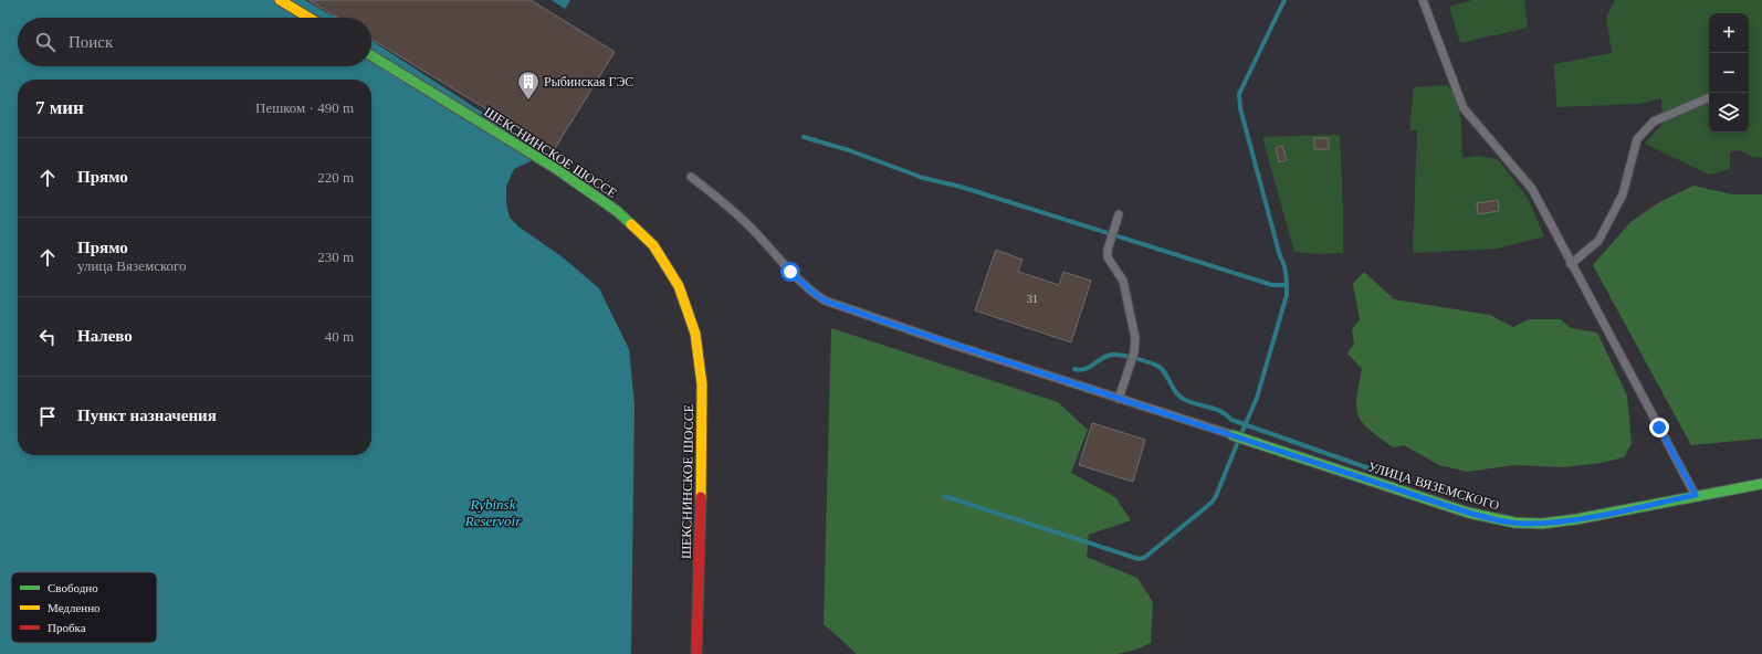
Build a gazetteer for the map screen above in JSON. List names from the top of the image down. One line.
{"streets":{"main road":["ШЕКСНИНСКОЕ ШОССЕ","УЛИЦА ВЯЗЕМСКОГО"]},"water":["Rybinsk Reservoir"],"places":{"building":["Рыбинская ГЭС"]},"house_numbers":["31"],"legend":["Свободно","Медленно","Пробка"],"page":{"map_buttons":["+","−"],"search":"Поиск","heading":["7 мин","Пешком · 490 m"],"list":[["Прямо","220 m"],["Прямо","улица Вяземского","230 m"],["Налево","40 m"],"Пункт назначения"]}}
